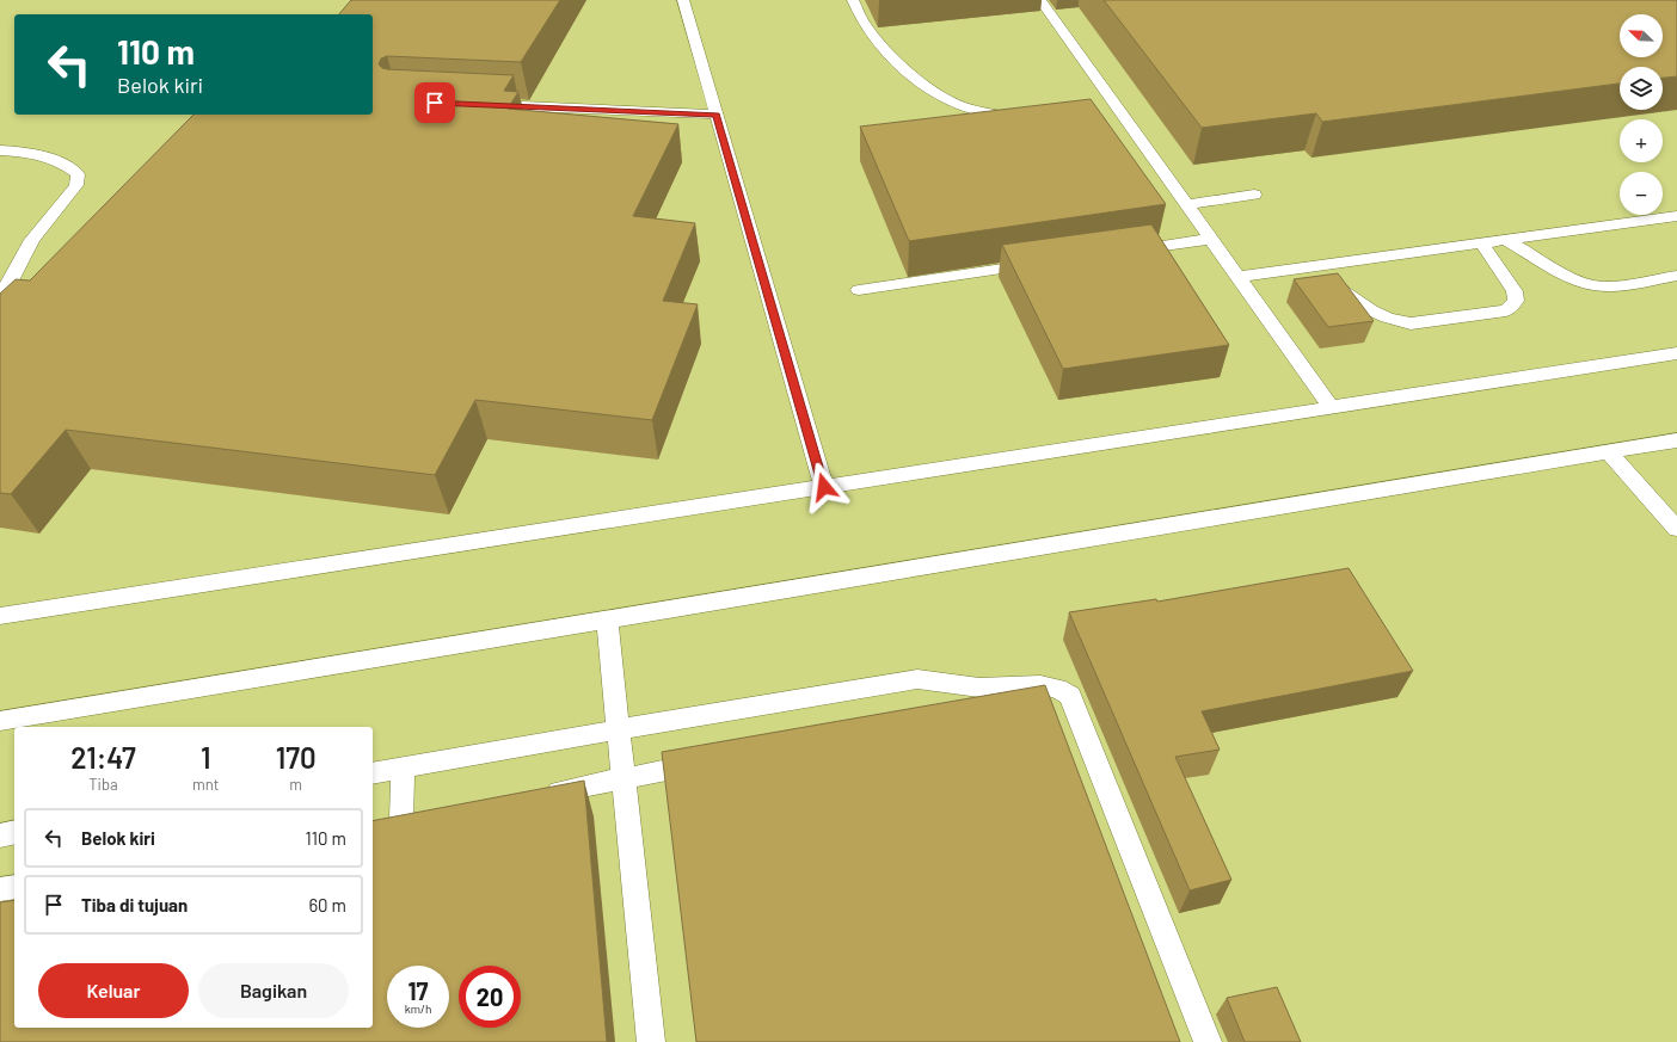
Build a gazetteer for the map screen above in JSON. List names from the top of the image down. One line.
{"north":"top left","page":{"map_buttons":["+","−"],"turn":["110 m","Belok kiri"],"eta":["21:47","Tiba","1","mnt","170","m"],"list":[{"name":"Belok kiri","value":"110 m"},{"name":"Tiba di tujuan","value":"60 m"}],"buttons":["Keluar","Bagikan"],"speed":"17 km/h","limit":"20"}}
